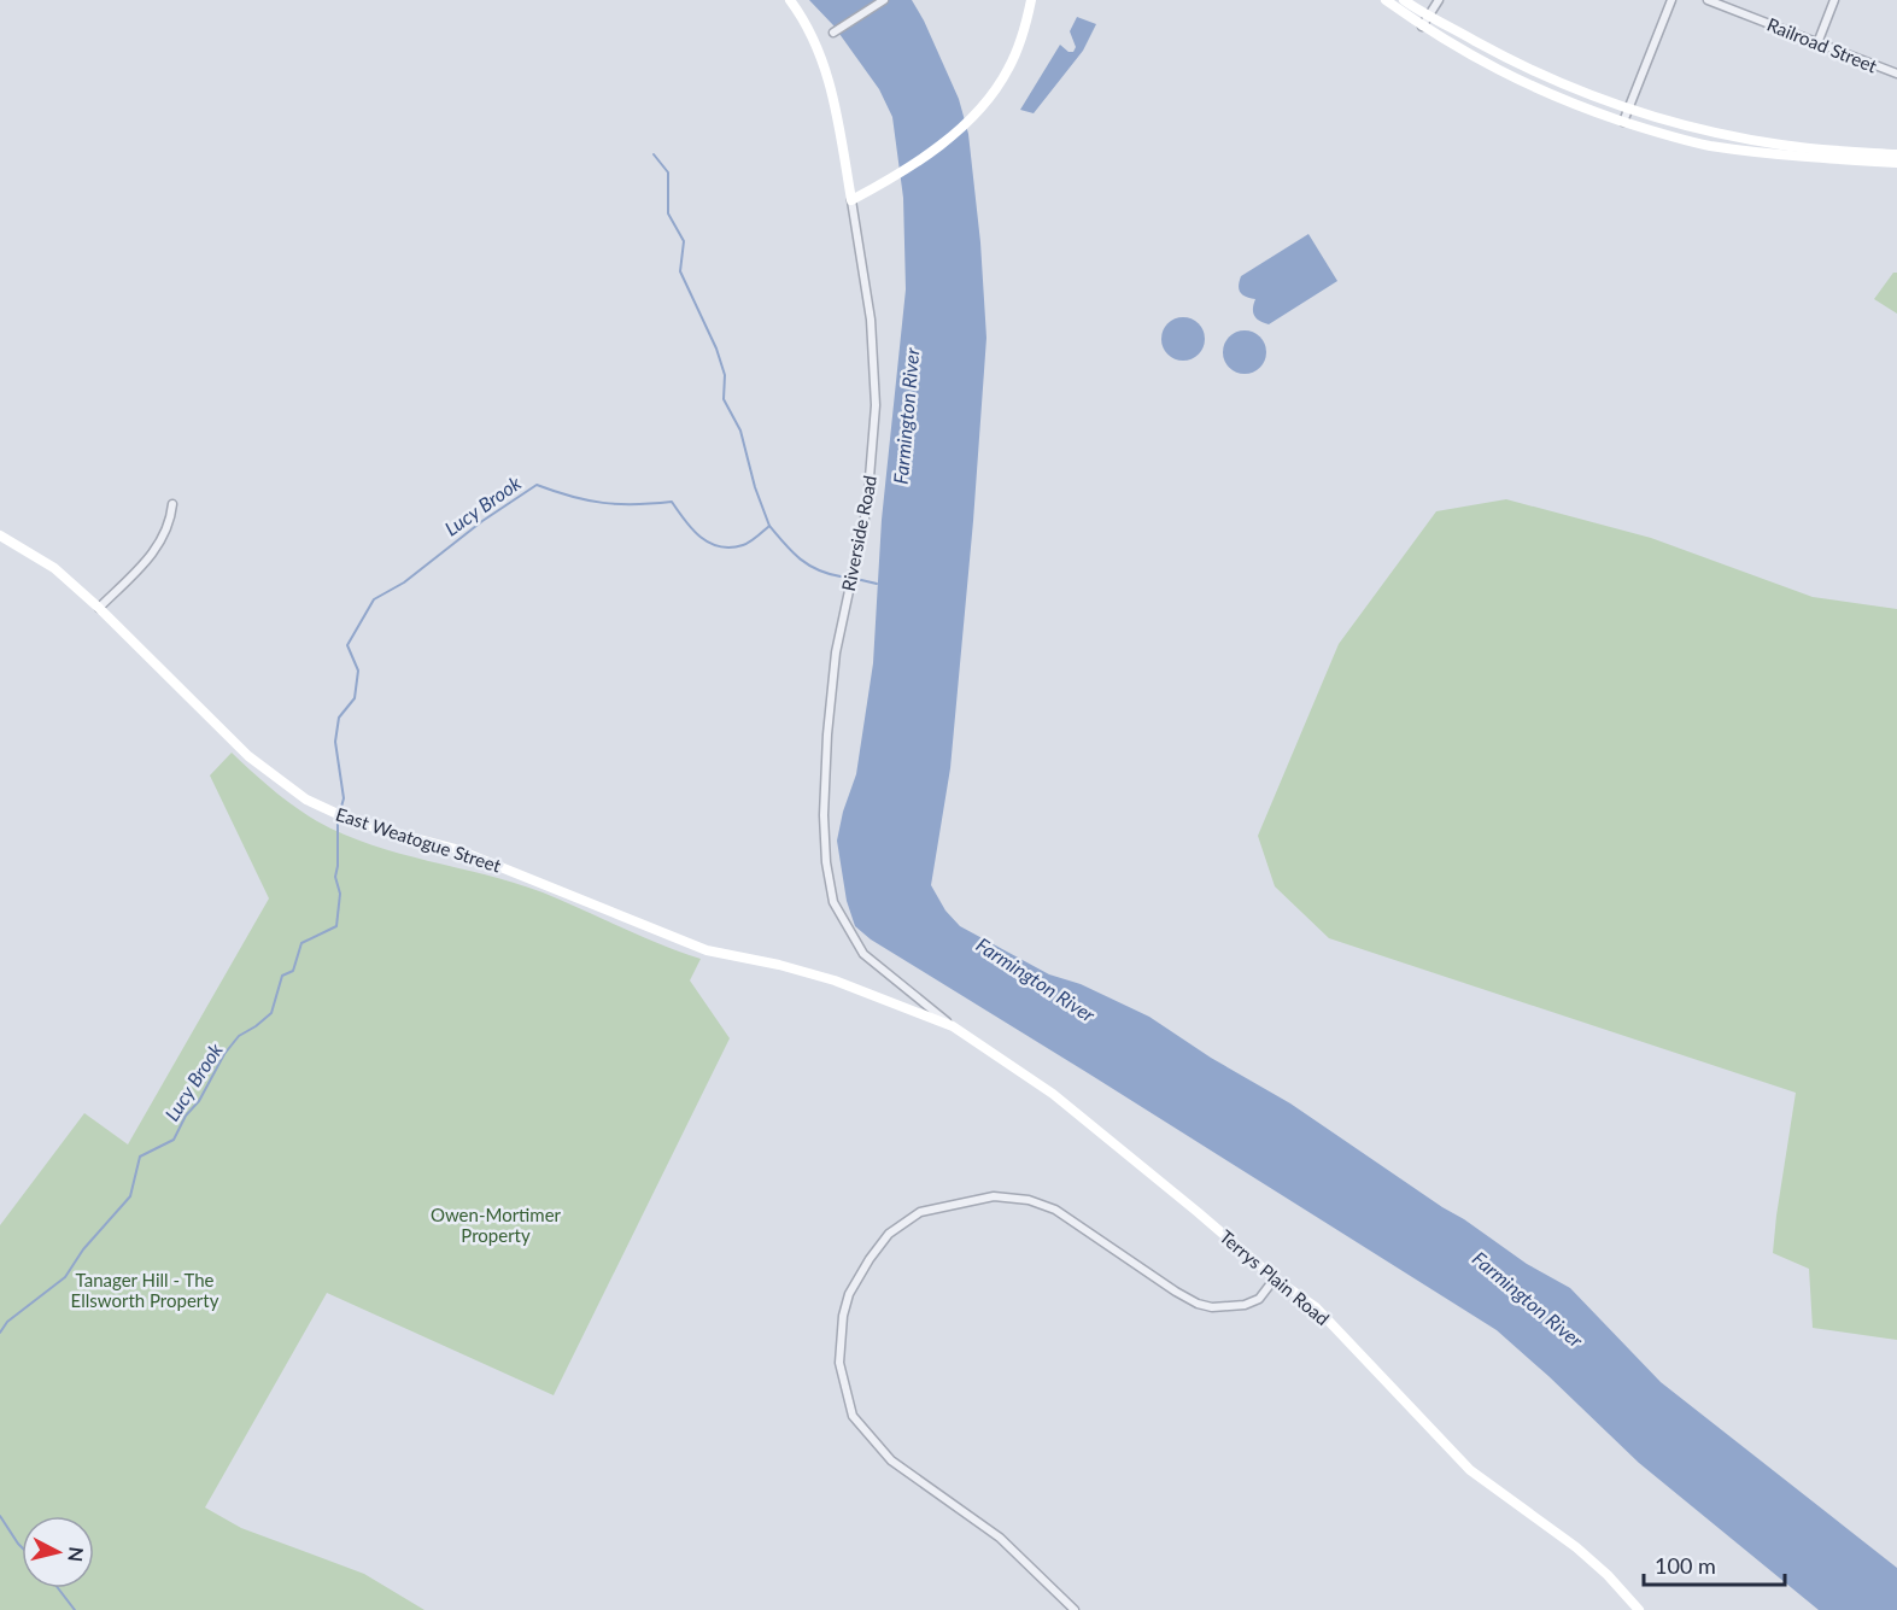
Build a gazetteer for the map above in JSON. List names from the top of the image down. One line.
{"streets":{"street":["Railroad Street","Riverside Road","East Weatogue Street","Terrys Plain Road"]},"crossings":[["Riverside Road","East Weatogue Street"],["Riverside Road","Terrys Plain Road"],["East Weatogue Street","Terrys Plain Road"]],"water":["Farmington River","Lucy Brook"],"parks":["Owen-Mortimer Property","Tanager Hill - The Ellsworth Property"],"scale_bar":"100 m","north":"right"}
